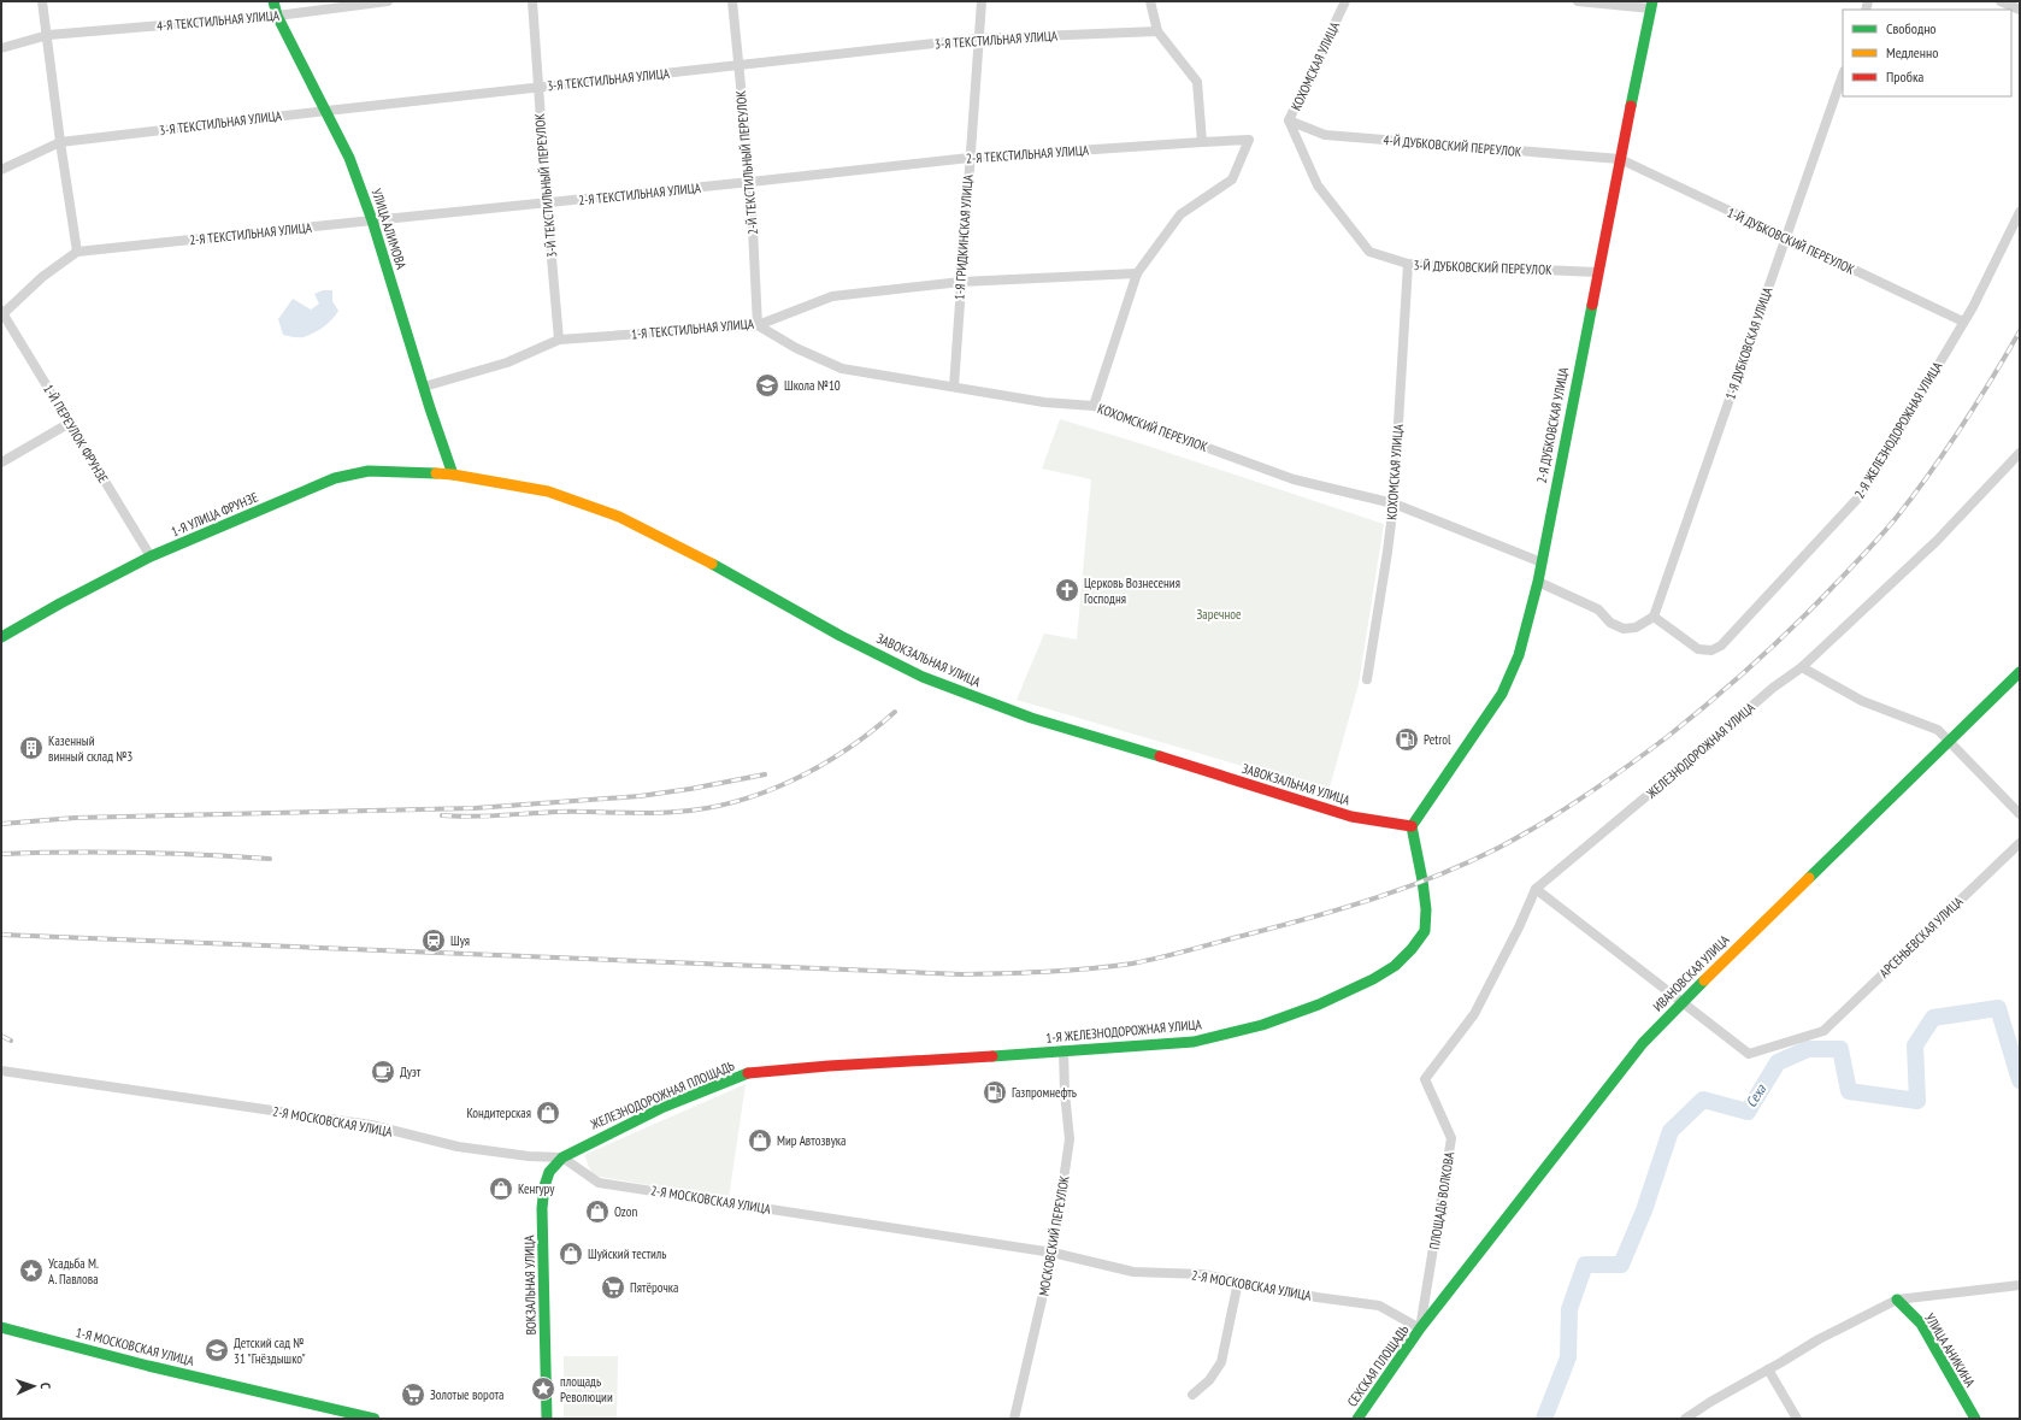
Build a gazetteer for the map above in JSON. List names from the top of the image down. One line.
{"streets":{"main road":["УЛИЦА АЛИМОВА","2-Я ДУБКОВСКАЯ УЛИЦА","1-Я УЛИЦА ФРУНЗЕ","ЗАВОКЗАЛЬНАЯ УЛИЦА","ИВАНОВСКАЯ УЛИЦА","1-Я ЖЕЛЕЗНОДОРОЖНАЯ УЛИЦА","ЖЕЛЕЗНОДОРОЖНАЯ ПЛОЩАДЬ","ВОКЗАЛЬНАЯ УЛИЦА","1-Я МОСКОВСКАЯ УЛИЦА","УЛИЦА АНИКИНА","СЕХСКАЯ ПЛОЩАДЬ"],"street":["4-Я ТЕКСТИЛЬНАЯ УЛИЦА","3-Я ТЕКСТИЛЬНАЯ УЛИЦА","КОХОМСКАЯ УЛИЦА","4-Й ДУБКОВСКИЙ ПЕРЕУЛОК","2-Я ТЕКСТИЛЬНАЯ УЛИЦА","2-Й ТЕКСТИЛЬНЫЙ ПЕРЕУЛОК","3-Й ТЕКСТИЛЬНЫЙ ПЕРЕУЛОК","1-Я ГРИДКИНСКАЯ УЛИЦА","1-Й ДУБКОВСКИЙ ПЕРЕУЛОК","3-Й ДУБКОВСКИЙ ПЕРЕУЛОК","1-Я ТЕКСТИЛЬНАЯ УЛИЦА","1-Я ДУБКОВСКАЯ УЛИЦА","КОХОМСКИЙ ПЕРЕУЛОК","2-Я ЖЕЛЕЗНОДОРОЖНАЯ УЛИЦА","1-Й ПЕРЕУЛОК ФРУНЗЕ","ЖЕЛЕЗНОДОРОЖНАЯ УЛИЦА","АРСЕНЬЕВСКАЯ УЛИЦА","2-Я МОСКОВСКАЯ УЛИЦА","ПЛОЩАДЬ ВОЛКОВА","МОСКОВСКИЙ ПЕРЕУЛОК"]},"crossings":[["4-Я ТЕКСТИЛЬНАЯ УЛИЦА","УЛИЦА АЛИМОВА"],["3-Я ТЕКСТИЛЬНАЯ УЛИЦА","2-Й ТЕКСТИЛЬНЫЙ ПЕРЕУЛОК"],["3-Я ТЕКСТИЛЬНАЯ УЛИЦА","3-Й ТЕКСТИЛЬНЫЙ ПЕРЕУЛОК"],["3-Я ТЕКСТИЛЬНАЯ УЛИЦА","УЛИЦА АЛИМОВА"],["3-Я ТЕКСТИЛЬНАЯ УЛИЦА","1-Я ГРИДКИНСКАЯ УЛИЦА"],["КОХОМСКАЯ УЛИЦА","4-Й ДУБКОВСКИЙ ПЕРЕУЛОК"],["КОХОМСКАЯ УЛИЦА","3-Й ДУБКОВСКИЙ ПЕРЕУЛОК"],["КОХОМСКАЯ УЛИЦА","КОХОМСКИЙ ПЕРЕУЛОК"],["4-Й ДУБКОВСКИЙ ПЕРЕУЛОК","1-Й ДУБКОВСКИЙ ПЕРЕУЛОК"],["4-Й ДУБКОВСКИЙ ПЕРЕУЛОК","2-Я ДУБКОВСКАЯ УЛИЦА"],["2-Я ТЕКСТИЛЬНАЯ УЛИЦА","2-Й ТЕКСТИЛЬНЫЙ ПЕРЕУЛОК"],["2-Я ТЕКСТИЛЬНАЯ УЛИЦА","3-Й ТЕКСТИЛЬНЫЙ ПЕРЕУЛОК"],["2-Я ТЕКСТИЛЬНАЯ УЛИЦА","УЛИЦА АЛИМОВА"],["2-Я ТЕКСТИЛЬНАЯ УЛИЦА","1-Я ГРИДКИНСКАЯ УЛИЦА"],["2-Я ТЕКСТИЛЬНАЯ УЛИЦА","1-Я ТЕКСТИЛЬНАЯ УЛИЦА"],["2-Й ТЕКСТИЛЬНЫЙ ПЕРЕУЛОК","1-Я ТЕКСТИЛЬНАЯ УЛИЦА"],["2-Й ТЕКСТИЛЬНЫЙ ПЕРЕУЛОК","КОХОМСКИЙ ПЕРЕУЛОК"],["3-Й ТЕКСТИЛЬНЫЙ ПЕРЕУЛОК","1-Я ТЕКСТИЛЬНАЯ УЛИЦА"],["УЛИЦА АЛИМОВА","1-Я ТЕКСТИЛЬНАЯ УЛИЦА"],["УЛИЦА АЛИМОВА","1-Я УЛИЦА ФРУНЗЕ"],["УЛИЦА АЛИМОВА","ЗАВОКЗАЛЬНАЯ УЛИЦА"],["1-Я ГРИДКИНСКАЯ УЛИЦА","1-Я ТЕКСТИЛЬНАЯ УЛИЦА"],["1-Я ГРИДКИНСКАЯ УЛИЦА","КОХОМСКИЙ ПЕРЕУЛОК"],["1-Й ДУБКОВСКИЙ ПЕРЕУЛОК","1-Я ДУБКОВСКАЯ УЛИЦА"],["1-Й ДУБКОВСКИЙ ПЕРЕУЛОК","2-Я ДУБКОВСКАЯ УЛИЦА"],["1-Й ДУБКОВСКИЙ ПЕРЕУЛОК","2-Я ЖЕЛЕЗНОДОРОЖНАЯ УЛИЦА"],["3-Й ДУБКОВСКИЙ ПЕРЕУЛОК","2-Я ДУБКОВСКАЯ УЛИЦА"],["1-Я ТЕКСТИЛЬНАЯ УЛИЦА","КОХОМСКИЙ ПЕРЕУЛОК"],["1-Я ДУБКОВСКАЯ УЛИЦА","2-Я ЖЕЛЕЗНОДОРОЖНАЯ УЛИЦА"],["2-Я ДУБКОВСКАЯ УЛИЦА","КОХОМСКИЙ ПЕРЕУЛОК"],["2-Я ДУБКОВСКАЯ УЛИЦА","ЗАВОКЗАЛЬНАЯ УЛИЦА"],["2-Я ДУБКОВСКАЯ УЛИЦА","1-Я ЖЕЛЕЗНОДОРОЖНАЯ УЛИЦА"],["1-Й ПЕРЕУЛОК ФРУНЗЕ","1-Я УЛИЦА ФРУНЗЕ"],["1-Я УЛИЦА ФРУНЗЕ","ЗАВОКЗАЛЬНАЯ УЛИЦА"],["ЗАВОКЗАЛЬНАЯ УЛИЦА","1-Я ЖЕЛЕЗНОДОРОЖНАЯ УЛИЦА"],["ЖЕЛЕЗНОДОРОЖНАЯ УЛИЦА","ПЛОЩАДЬ ВОЛКОВА"],["АРСЕНЬЕВСКАЯ УЛИЦА","ИВАНОВСКАЯ УЛИЦА"],["ИВАНОВСКАЯ УЛИЦА","2-Я МОСКОВСКАЯ УЛИЦА"],["ИВАНОВСКАЯ УЛИЦА","ПЛОЩАДЬ ВОЛКОВА"],["ИВАНОВСКАЯ УЛИЦА","СЕХСКАЯ ПЛОЩАДЬ"],["1-Я ЖЕЛЕЗНОДОРОЖНАЯ УЛИЦА","ЖЕЛЕЗНОДОРОЖНАЯ ПЛОЩАДЬ"],["1-Я ЖЕЛЕЗНОДОРОЖНАЯ УЛИЦА","МОСКОВСКИЙ ПЕРЕУЛОК"],["ЖЕЛЕЗНОДОРОЖНАЯ ПЛОЩАДЬ","2-Я МОСКОВСКАЯ УЛИЦА"],["ЖЕЛЕЗНОДОРОЖНАЯ ПЛОЩАДЬ","ВОКЗАЛЬНАЯ УЛИЦА"],["2-Я МОСКОВСКАЯ УЛИЦА","ПЛОЩАДЬ ВОЛКОВА"],["2-Я МОСКОВСКАЯ УЛИЦА","МОСКОВСКИЙ ПЕРЕУЛОК"],["2-Я МОСКОВСКАЯ УЛИЦА","ВОКЗАЛЬНАЯ УЛИЦА"],["2-Я МОСКОВСКАЯ УЛИЦА","СЕХСКАЯ ПЛОЩАДЬ"],["ПЛОЩАДЬ ВОЛКОВА","СЕХСКАЯ ПЛОЩАДЬ"]],"water":["Сеха"],"parks":["Заречное"],"places":{"school or university":["Школа №10","Детский сад № 31 \"Гнёздышко\""],"church":["Церковь Вознесения Господня"],"fuel station":["Petrol","Газпромнефть"],"building":["Казенный винный склад №3"],"station":["Шуя"],"cafe":["Дуэт"],"shop":["Кондитерская","Мир Автозвука","Кенгуру","Ozon","Шуйский тестиль"],"place":["Усадьба М. А. Павлова","площадь Революции"],"supermarket":["Пятёрочка","Золотые ворота"]},"legend":["Свободно","Медленно","Пробка"],"north":"right"}
